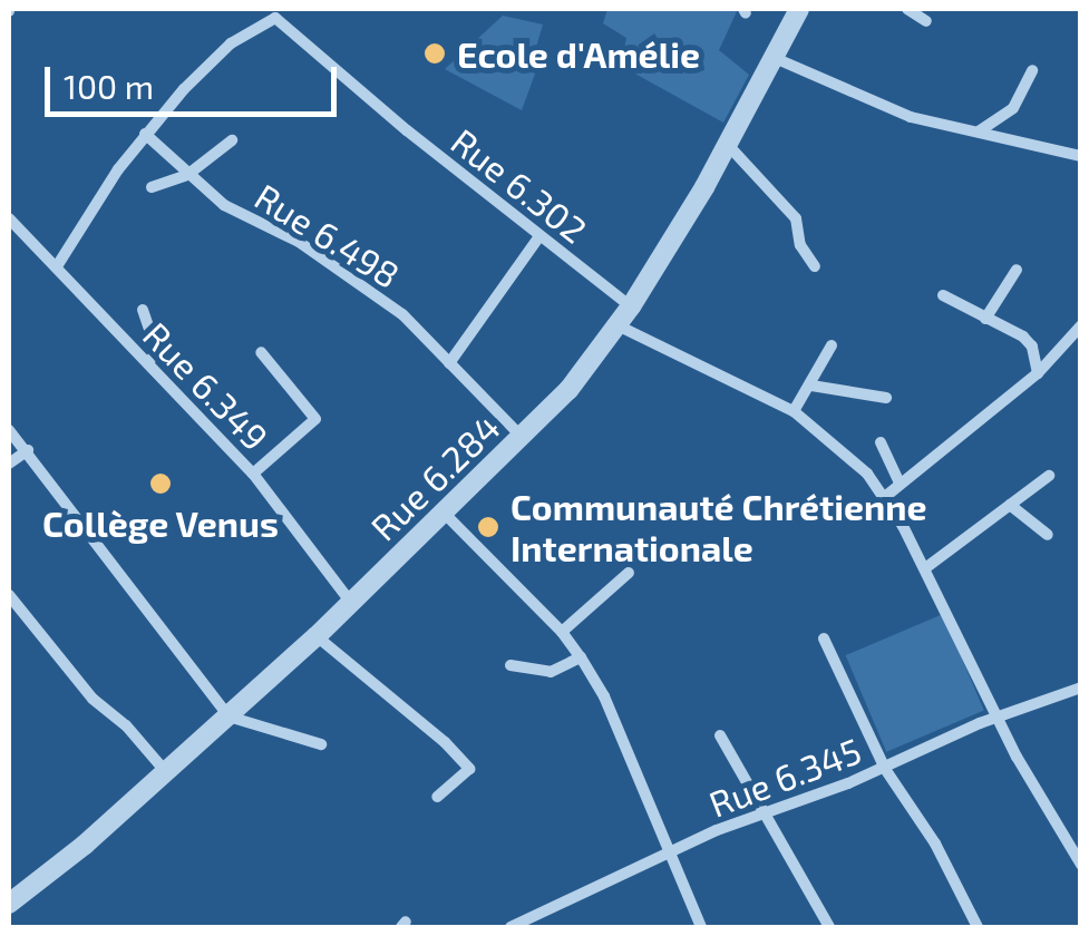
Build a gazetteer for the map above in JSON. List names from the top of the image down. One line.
{"streets":{"street":["Rue 6.302","Rue 6.498","Rue 6.349","Rue 6.284","Rue 6.345"]},"crossings":[["Rue 6.302","Rue 6.498"],["Rue 6.302","Rue 6.349"],["Rue 6.302","Rue 6.284"],["Rue 6.498","Rue 6.284"],["Rue 6.349","Rue 6.284"]],"places":["Ecole d'Amélie","Collège Venus","Communauté Chrétienne Internationale"],"scale_bar":"100 m"}
